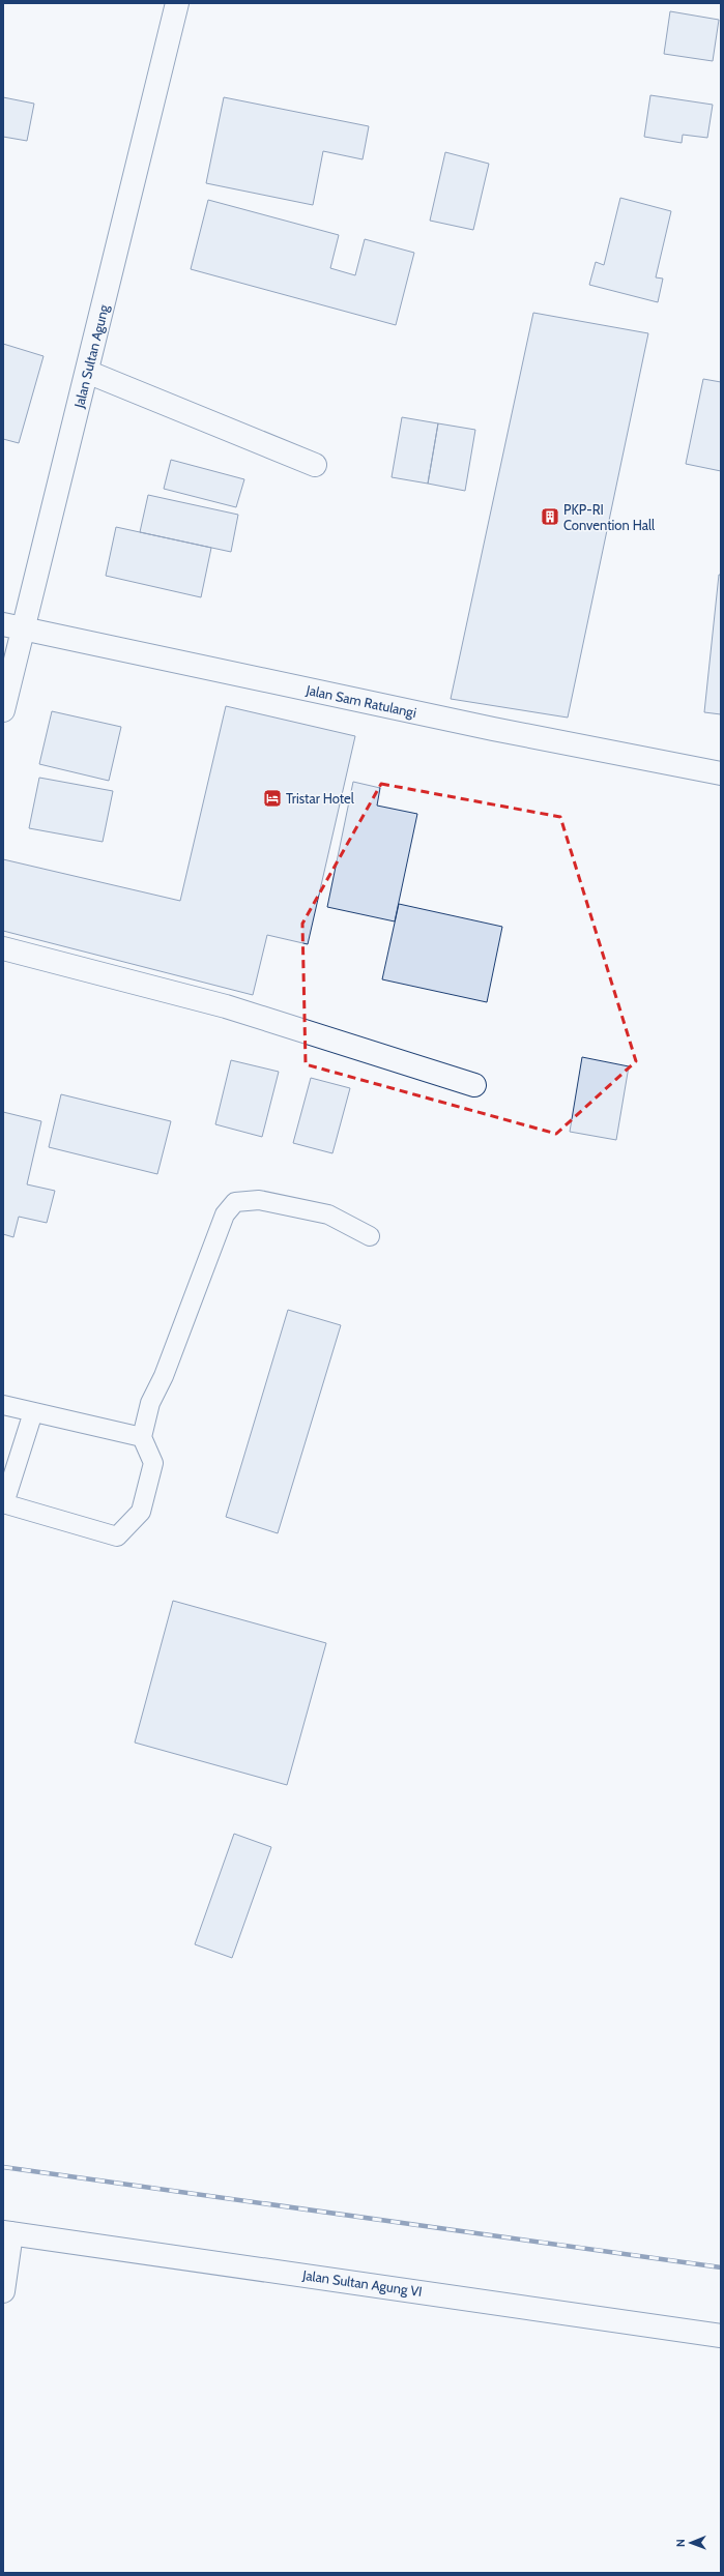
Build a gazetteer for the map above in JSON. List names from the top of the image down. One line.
{"streets":{"street":["Jalan Sultan Agung","Jalan Sam Ratulangi","Jalan Sultan Agung VI"]},"crossings":[["Jalan Sultan Agung","Jalan Sam Ratulangi"]],"places":{"building":["PKP-RI Convention Hall"],"hotel":["Tristar Hotel"]},"north":"left"}
